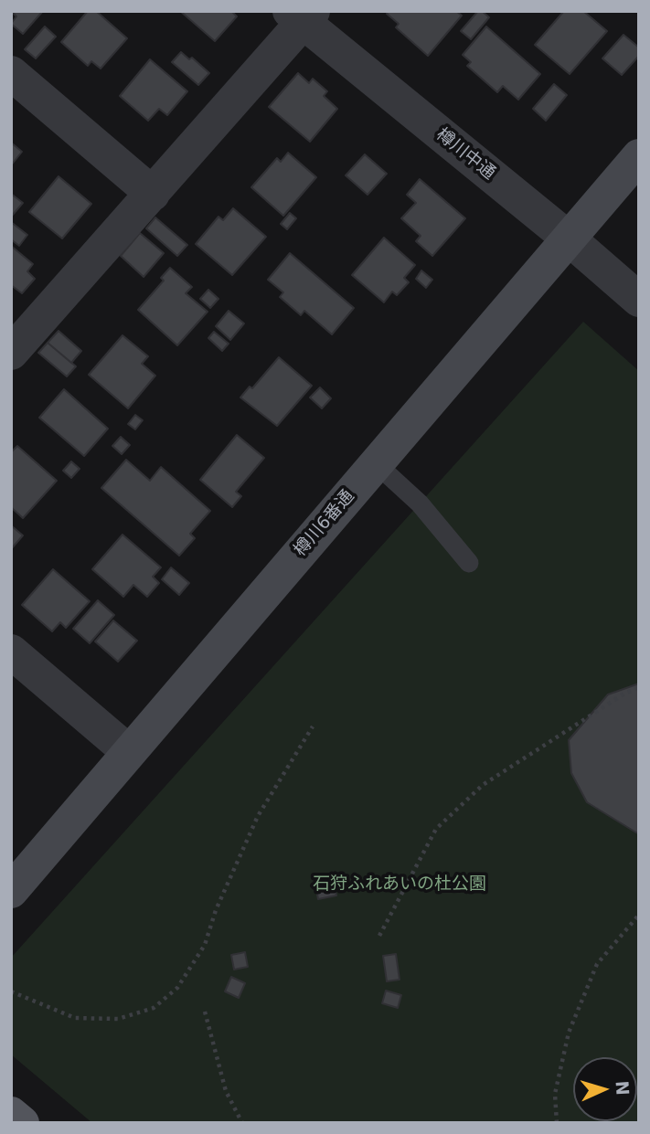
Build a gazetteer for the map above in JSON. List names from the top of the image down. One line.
{"streets":{"street":["樽川中通","樽川6番通"]},"crossings":[["樽川中通","樽川6番通"]],"parks":["石狩ふれあいの杜公園"],"north":"right"}
